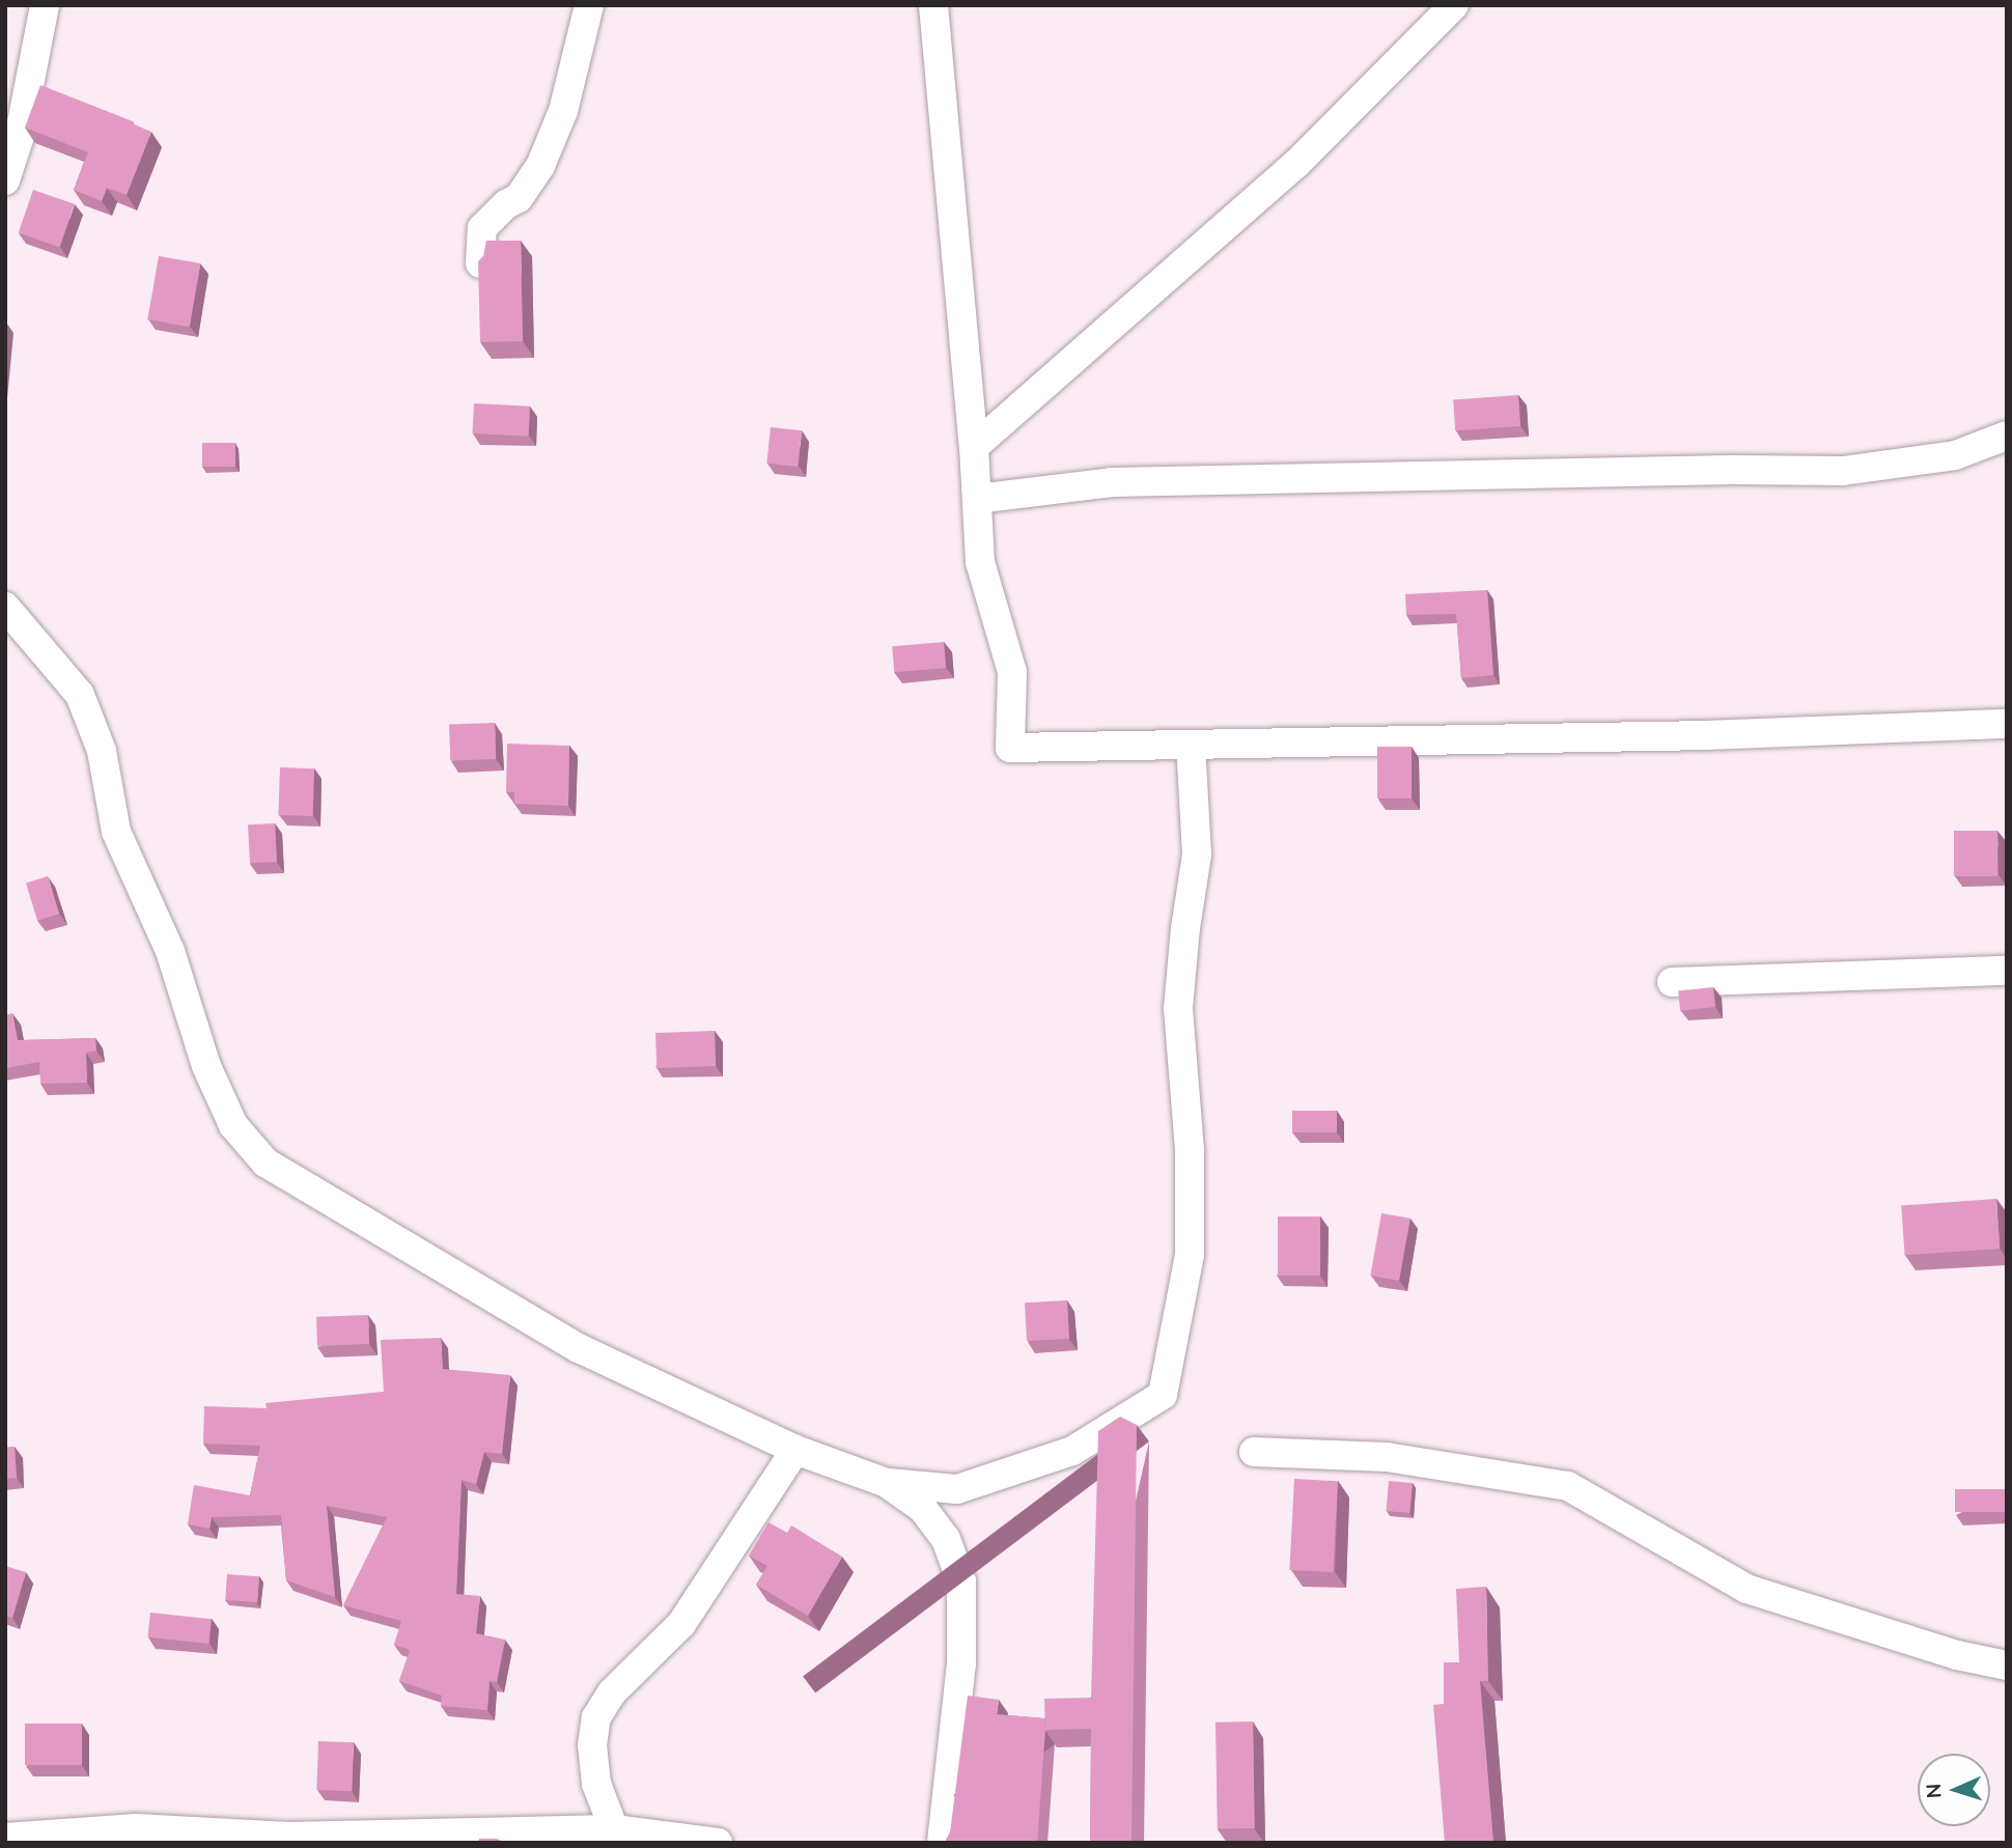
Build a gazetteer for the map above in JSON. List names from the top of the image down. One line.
{"north":"left"}
